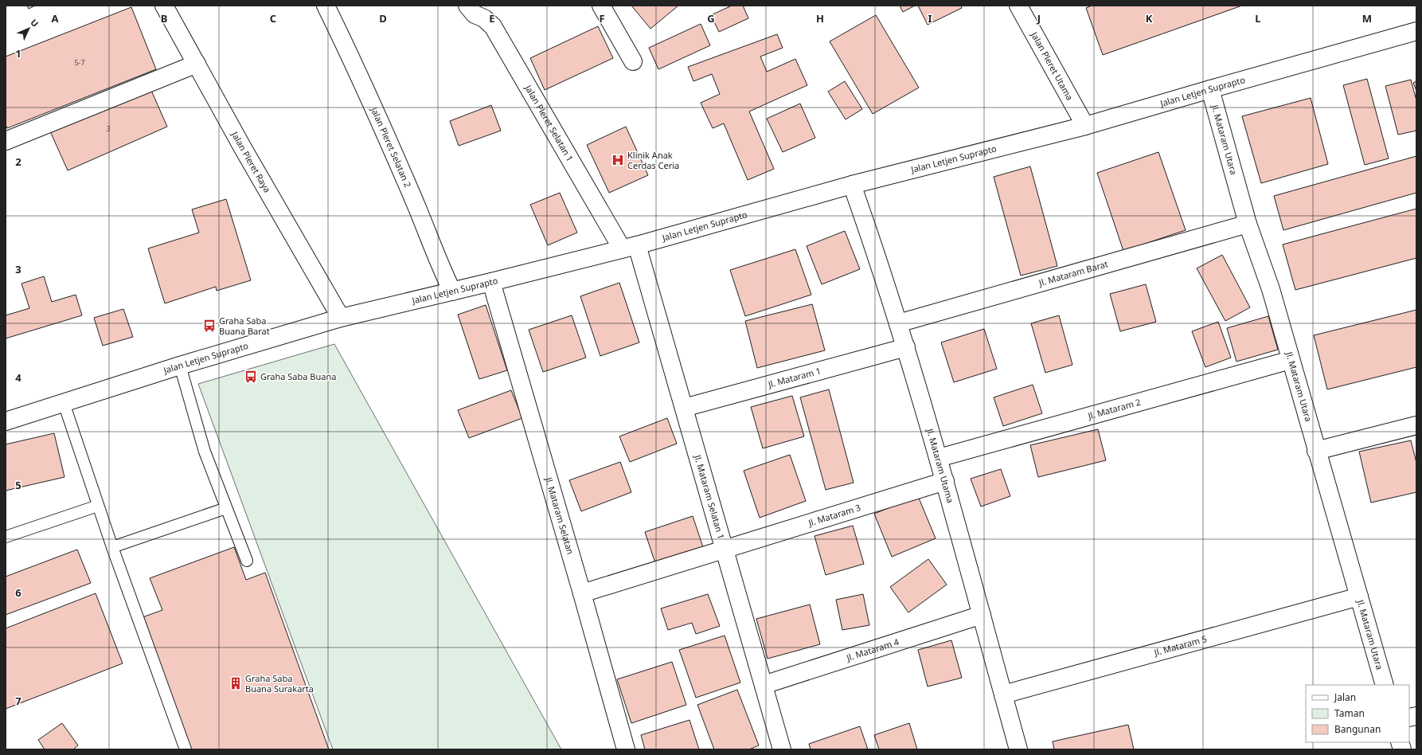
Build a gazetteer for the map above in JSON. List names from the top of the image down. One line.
{"streets":{"street":["Jalan Pleret Utama","Jalan Letjen Suprapto","Jalan Pleret Selatan 1","Jl. Mataram Utara","Jalan Pleret Selatan 2","Jalan Pleret Raya","Jl. Mataram Barat","Jl. Mataram 1","Jl. Mataram 2","Jl. Mataram Utama","Jl. Mataram Selatan 1","Jl. Mataram Selatan","Jl. Mataram 3","Jl. Mataram 5","Jl. Mataram 4"]},"crossings":[["Jalan Pleret Utama","Jalan Letjen Suprapto"],["Jalan Letjen Suprapto","Jalan Pleret Selatan 1"],["Jalan Letjen Suprapto","Jl. Mataram Utara"],["Jalan Letjen Suprapto","Jalan Pleret Selatan 2"],["Jalan Letjen Suprapto","Jalan Pleret Raya"],["Jalan Letjen Suprapto","Jl. Mataram Utama"],["Jalan Letjen Suprapto","Jl. Mataram Selatan 1"],["Jalan Letjen Suprapto","Jl. Mataram Selatan"],["Jalan Pleret Selatan 1","Jl. Mataram Selatan 1"],["Jl. Mataram Utara","Jl. Mataram Barat"],["Jl. Mataram Utara","Jl. Mataram 2"],["Jl. Mataram Utara","Jl. Mataram 5"],["Jl. Mataram Barat","Jl. Mataram Utama"],["Jl. Mataram 1","Jl. Mataram Utama"],["Jl. Mataram 1","Jl. Mataram Selatan 1"],["Jl. Mataram 2","Jl. Mataram Utama"],["Jl. Mataram Utama","Jl. Mataram 3"],["Jl. Mataram Utama","Jl. Mataram 5"],["Jl. Mataram Utama","Jl. Mataram 4"],["Jl. Mataram Selatan 1","Jl. Mataram 3"],["Jl. Mataram Selatan 1","Jl. Mataram 4"],["Jl. Mataram Selatan","Jl. Mataram 3"]],"places":{"hospital":["Klinik Anak Cerdas Ceria"],"bus stop":["Graha Saba Buana Barat","Graha Saba Buana"],"building":["Graha Saba Buana Surakarta"]},"house_numbers":["5-7","3"],"legend":["Jalan","Taman","Bangunan"],"north":"top right","grid":{"columns":["A","B","C","D","E","F","G","H","I","J","K","L","M"],"rows":["1","2","3","4","5","6","7"]}}
